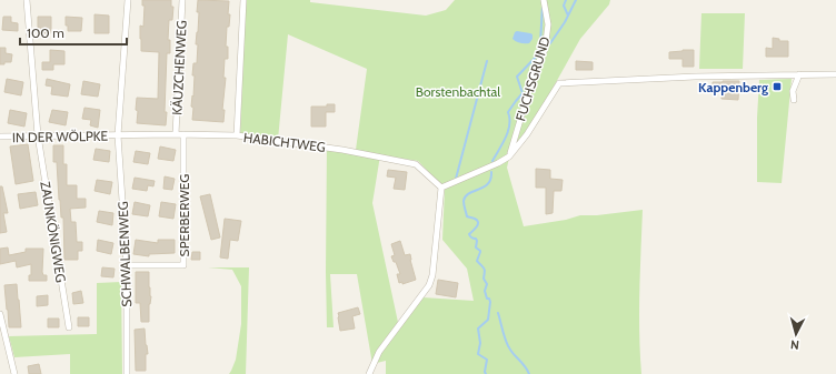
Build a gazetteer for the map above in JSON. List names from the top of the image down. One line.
{"streets":{"street":["KÄUZCHENWEG","FUCHSGRUND","IN DER WÖLPKE","HABICHTWEG","SPERBERWEG","ZAUNKÖNIGWEG","SCHWALBENWEG"]},"crossings":[["KÄUZCHENWEG","HABICHTWEG"],["IN DER WÖLPKE","HABICHTWEG"],["IN DER WÖLPKE","ZAUNKÖNIGWEG"],["IN DER WÖLPKE","SCHWALBENWEG"],["HABICHTWEG","SPERBERWEG"],["HABICHTWEG","SCHWALBENWEG"],["SPERBERWEG","SCHWALBENWEG"]],"parks":["Borstenbachtal"],"places":{"transit":["Kappenberg"]},"scale_bar":"100 m","north":"bottom"}
